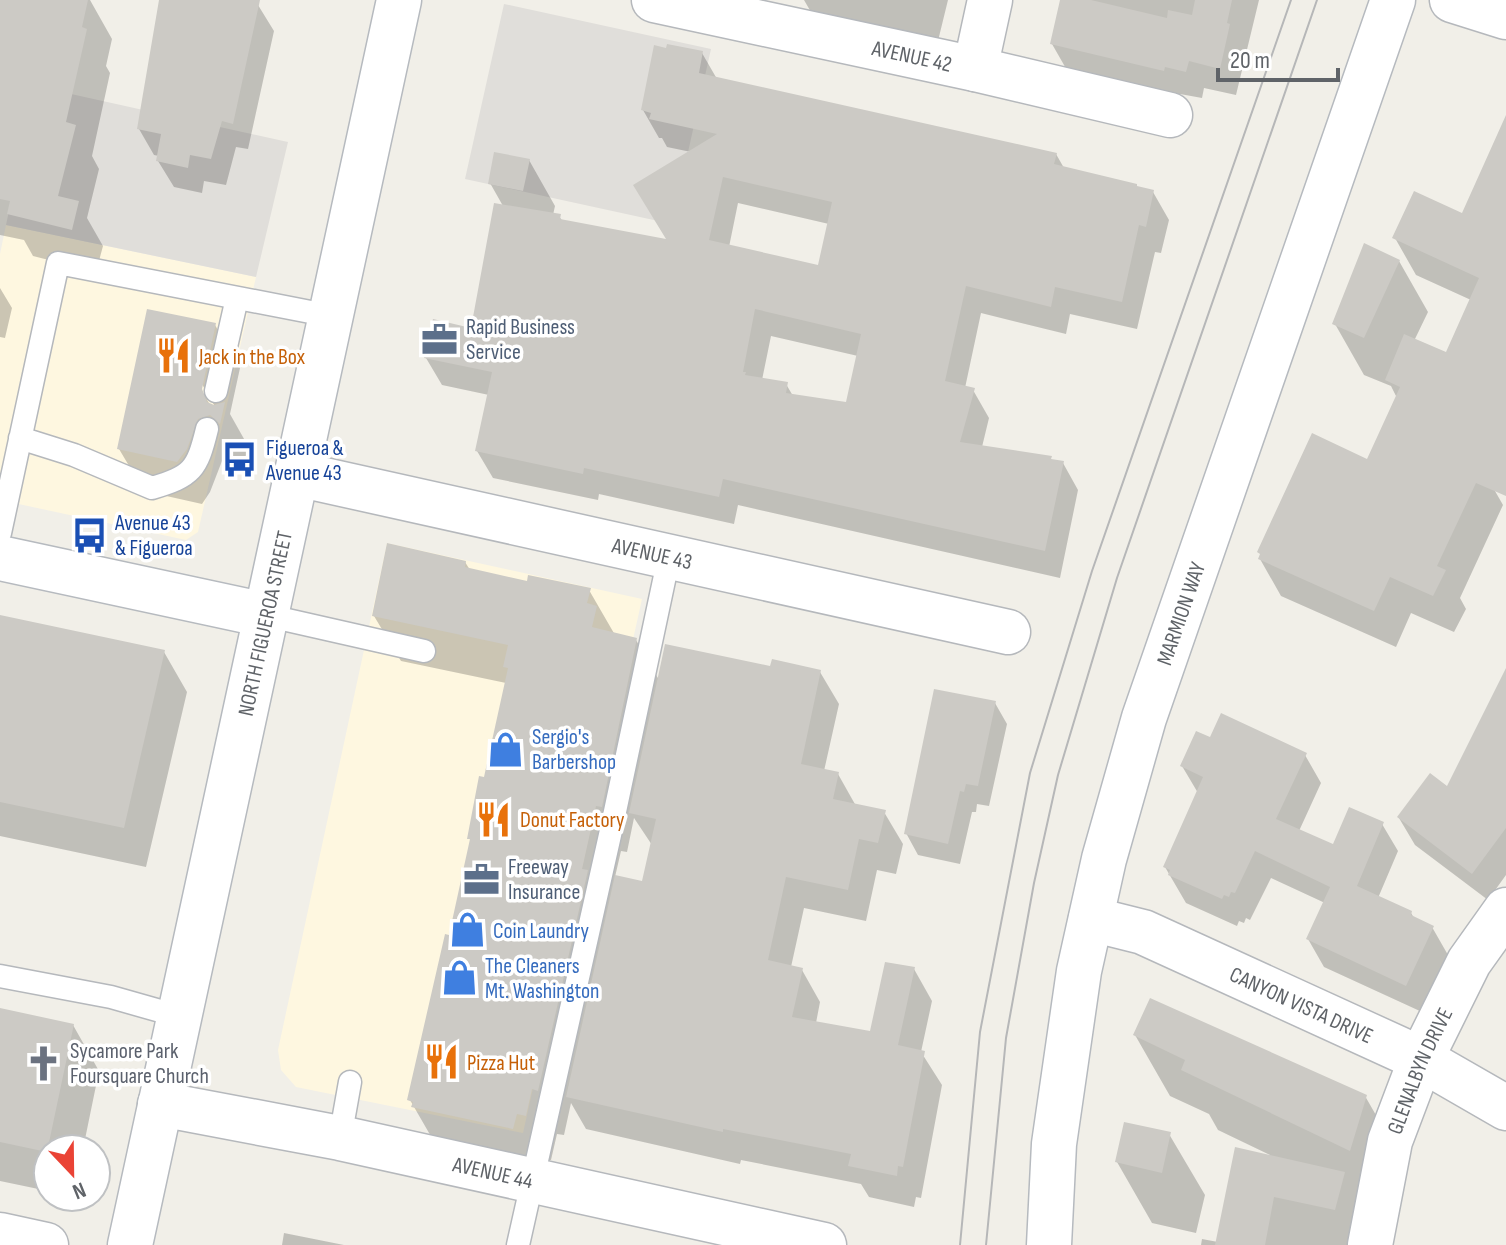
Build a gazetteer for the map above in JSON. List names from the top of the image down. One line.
{"streets":{"street":["AVENUE 42","AVENUE 43","MARMION WAY","NORTH FIGUEROA STREET","CANYON VISTA DRIVE","GLENALBYN DRIVE","AVENUE 44"]},"crossings":[["AVENUE 43","NORTH FIGUEROA STREET"],["MARMION WAY","CANYON VISTA DRIVE"],["NORTH FIGUEROA STREET","AVENUE 44"],["CANYON VISTA DRIVE","GLENALBYN DRIVE"]],"places":{"office":["Rapid Business Service","Freeway Insurance"],"restaurant":["Jack in the Box","Donut Factory","Pizza Hut"],"bus stop":["Figueroa & Avenue 43","Avenue 43 & Figueroa"],"shop":["Sergio's Barbershop","Coin Laundry","The Cleaners Mt. Washington"],"church":["Sycamore Park Foursquare Church"]},"scale_bar":"20 m","north":"bottom"}
